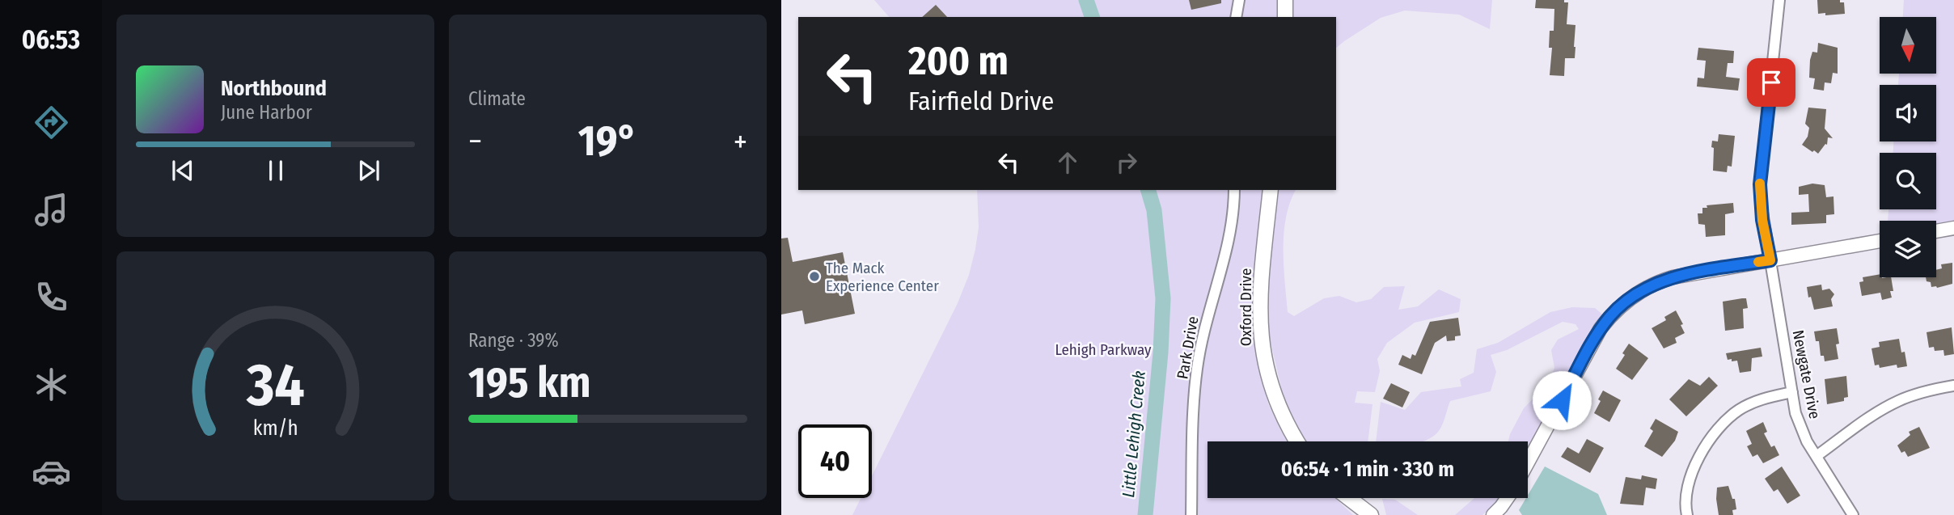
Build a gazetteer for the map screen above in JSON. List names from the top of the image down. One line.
{"streets":{"main road":["Oxford Drive"],"street":["Park Drive","Newgate Drive"]},"water":["Little Lehigh Creek"],"parks":["Lehigh Parkway"],"places":["The Mack Experience Center"],"north":"bottom","page":{"tabs":"06:53","tile":["Climate",["Range · 39%","195 km"]],"turn":["200 m","Fairfield Drive"],"song":["Northbound","June Harbor"],"heat":["−","19°","+"],"limit":"40","trip":"06:54 · 1 min · 330 m","gauge":["34","km/h"]}}
